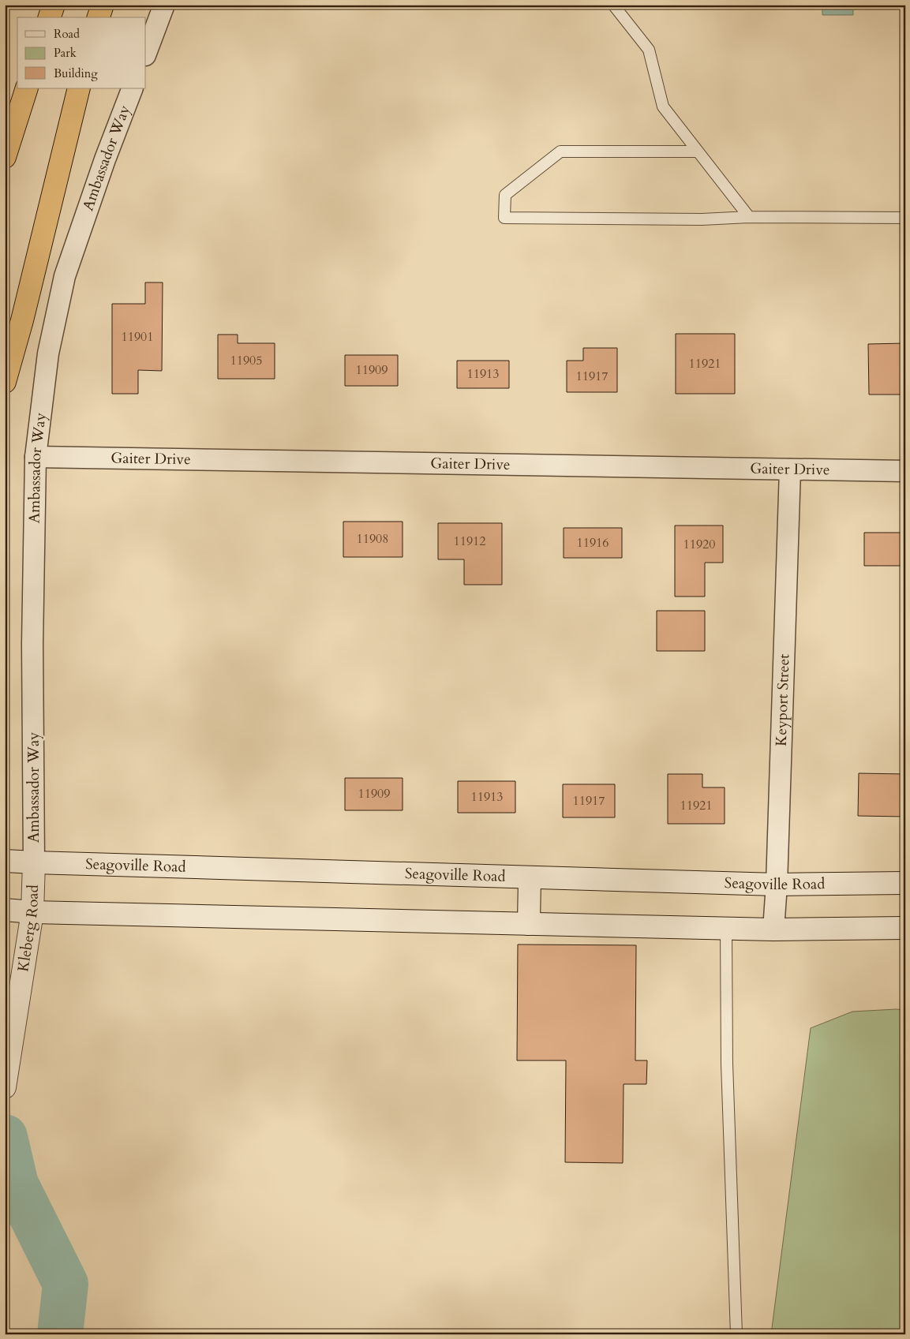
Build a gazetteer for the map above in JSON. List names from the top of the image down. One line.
{"streets":{"main road":["Seagoville Road","Kleberg Road"],"street":["Ambassador Way","Gaiter Drive","Keyport Street"]},"crossings":[["Ambassador Way","Gaiter Drive"],["Ambassador Way","Seagoville Road"],["Ambassador Way","Kleberg Road"],["Gaiter Drive","Keyport Street"],["Keyport Street","Seagoville Road"],["Seagoville Road","Kleberg Road"]],"house_numbers":["11901","11905","11921","11909","11913","11917","11908","11912","11916","11920","11909","11913","11917","11921"],"legend":["Road","Park","Building"]}
